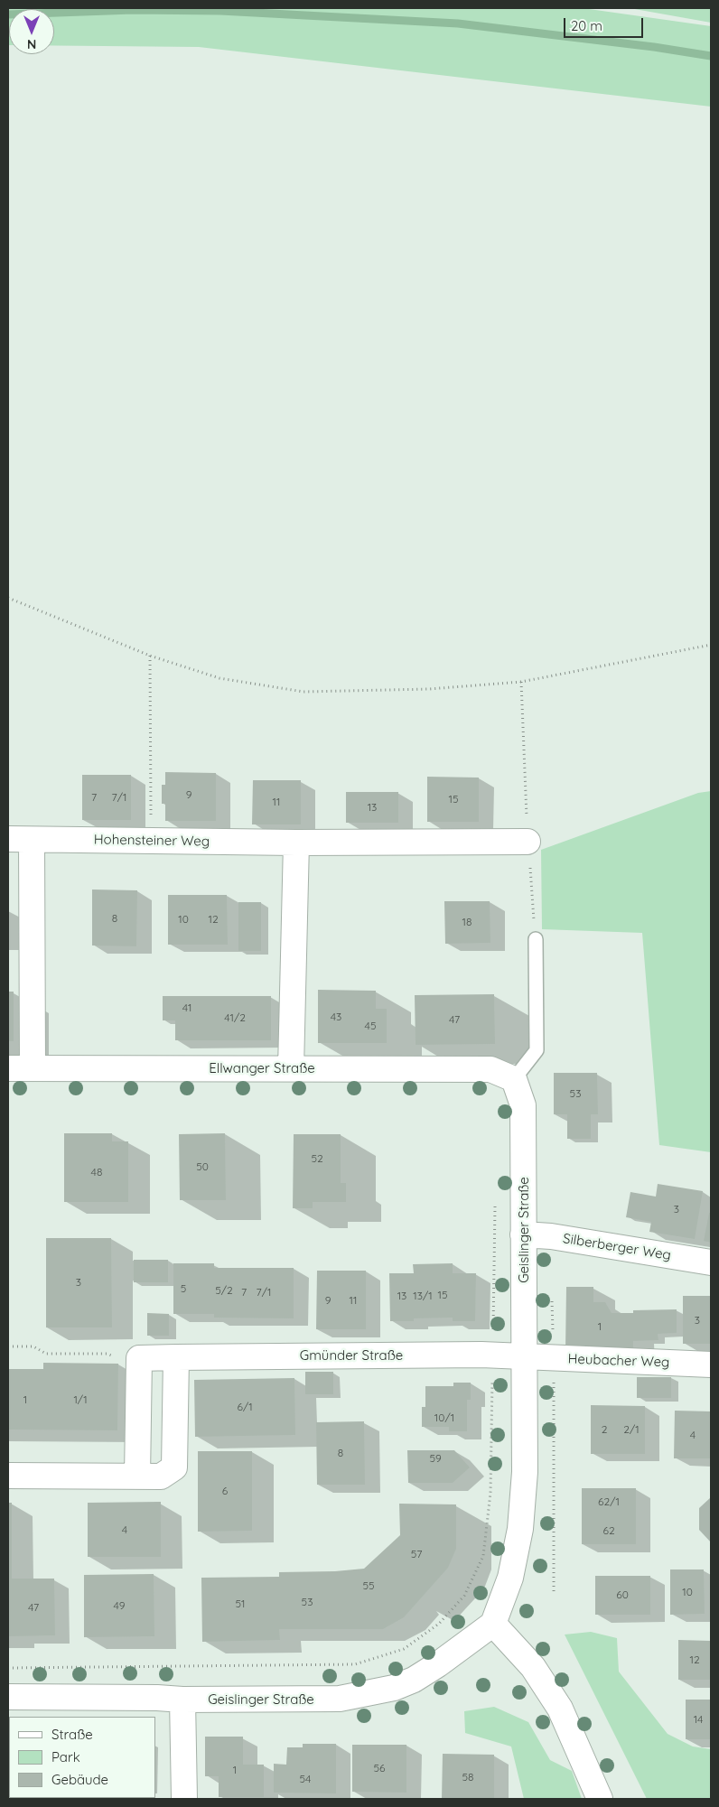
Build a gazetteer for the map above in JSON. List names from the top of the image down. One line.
{"streets":{"street":["Hohensteiner Weg","Ellwanger Straße","Geislinger Straße","Silberberger Weg","Gmünder Straße","Heubacher Weg"]},"crossings":[["Ellwanger Straße","Geislinger Straße"],["Geislinger Straße","Silberberger Weg"],["Geislinger Straße","Gmünder Straße"],["Geislinger Straße","Heubacher Weg"],["Gmünder Straße","Heubacher Weg"]],"house_numbers":["9","7","7/1","15","11","13","8","10","12","18","41","43","41/2","47","45","53","52","50","48","3","3","5","5/2","7","7/1","15","13","13/1","9","11","3","1","1","1/1","6/1","10/1","2","2/1","4","8","59","6","62/1","4","62","57","55","10","60","53","51","49","47","12","14","56","1","58","54"],"legend":["Straße","Park","Gebäude"],"scale_bar":"20 m","north":"bottom"}
